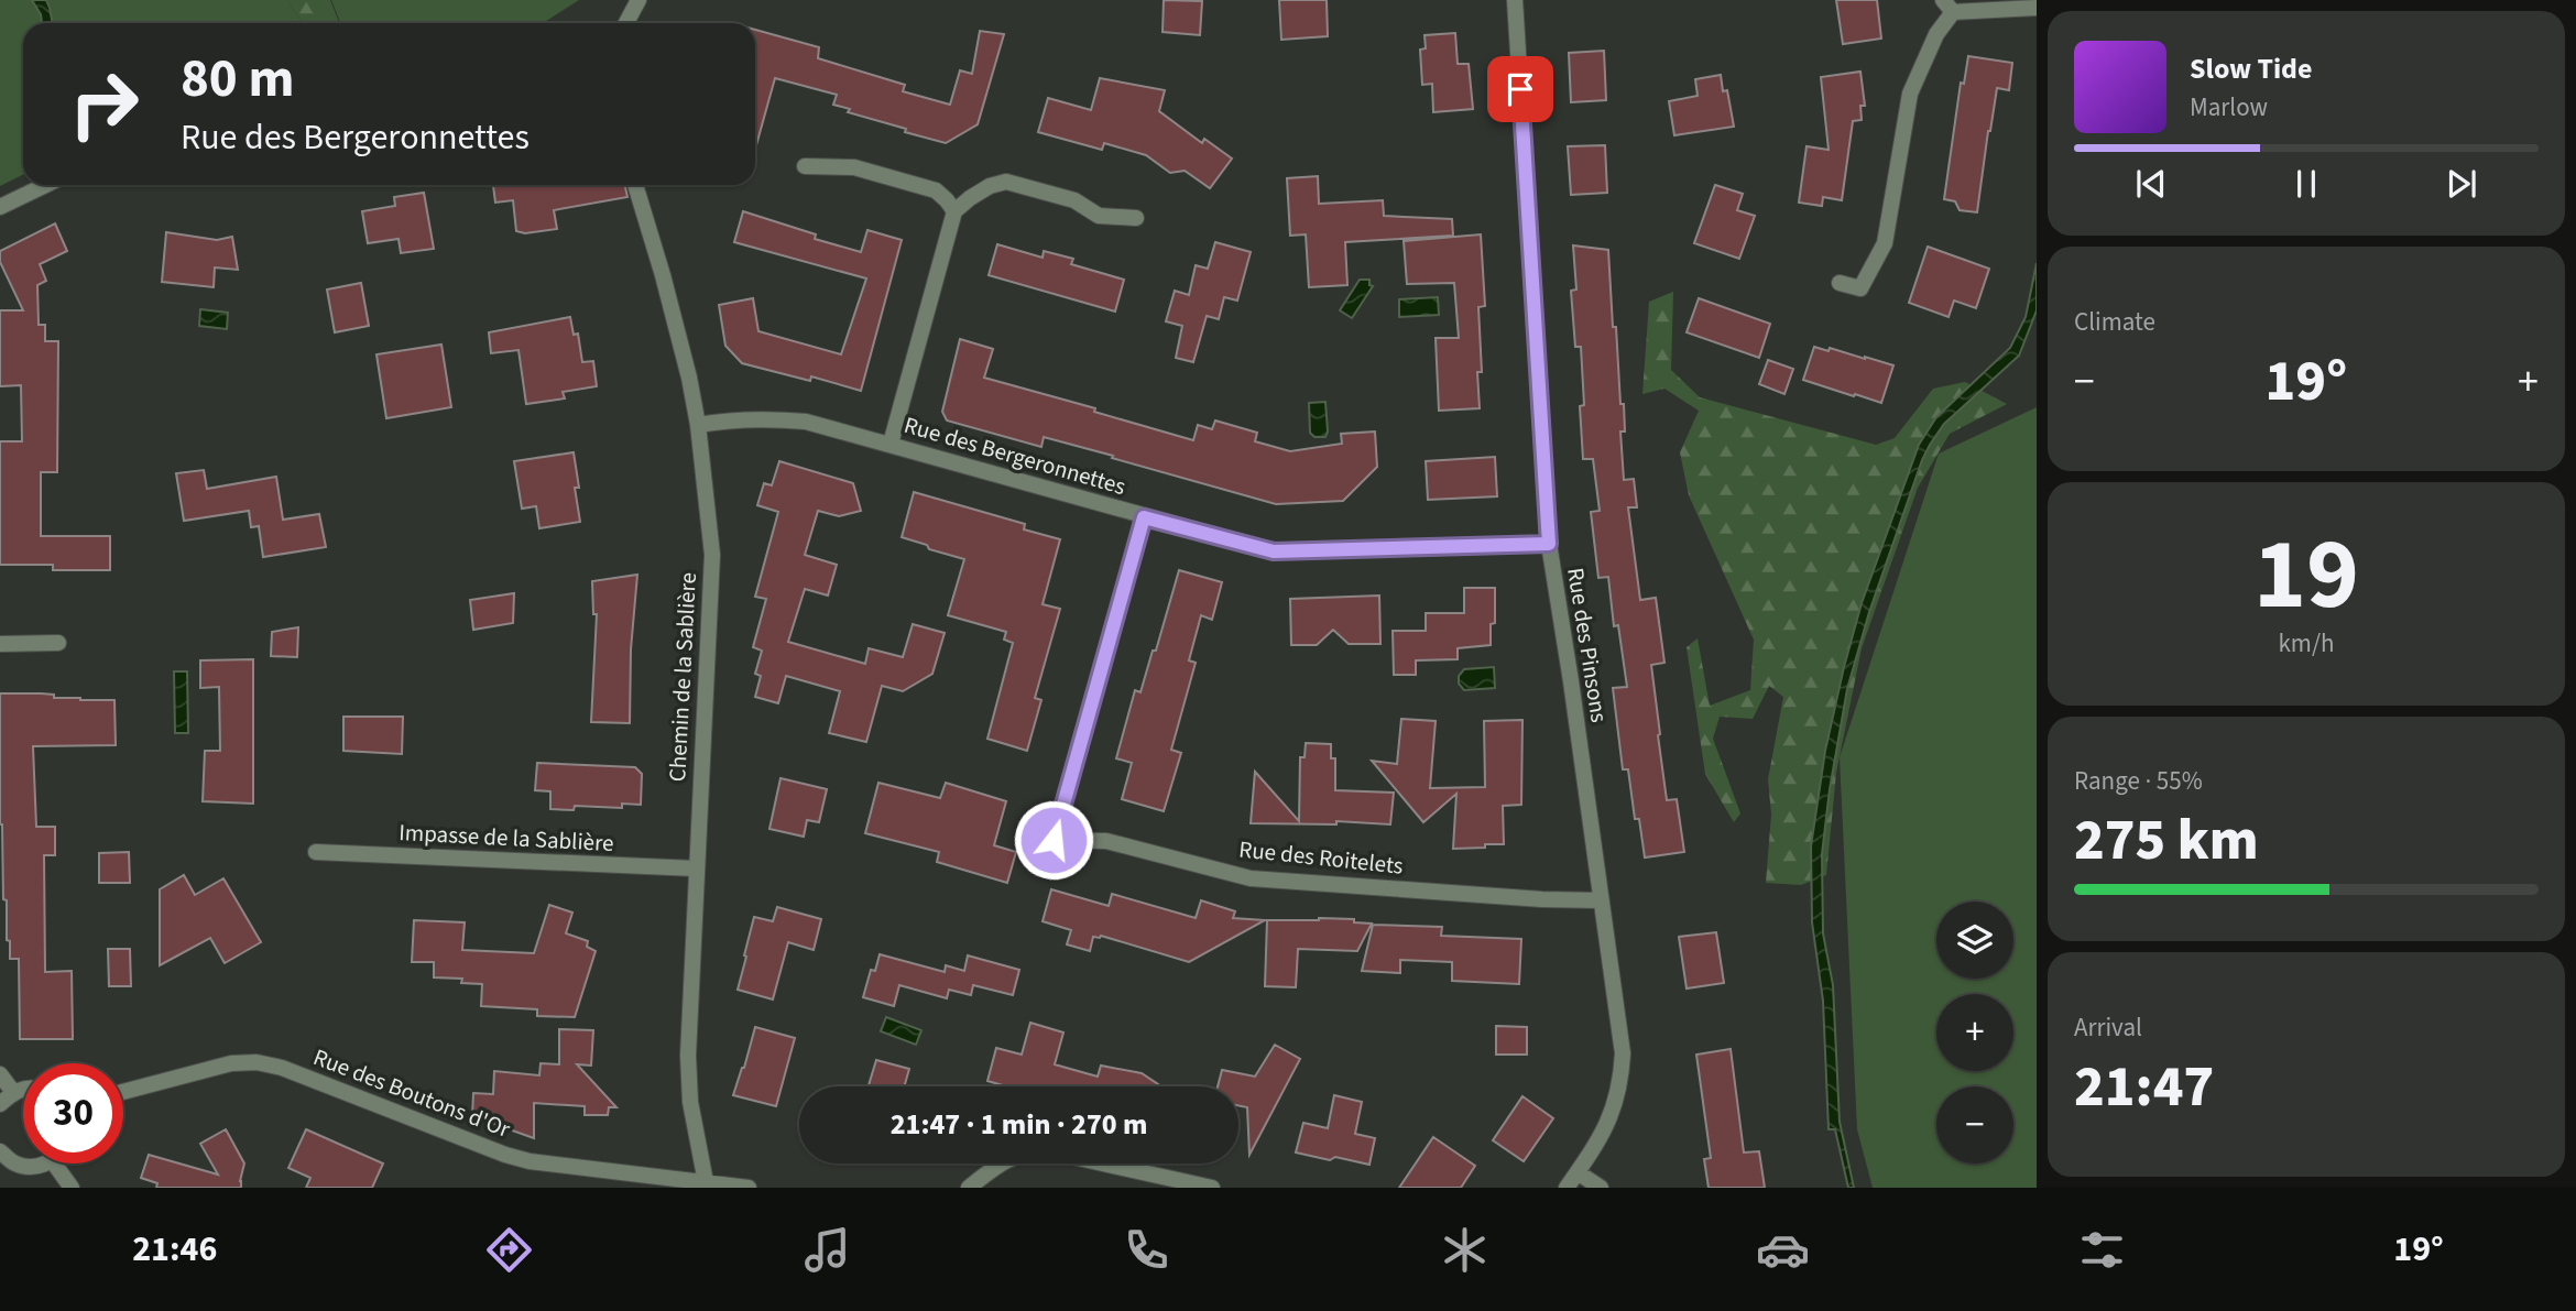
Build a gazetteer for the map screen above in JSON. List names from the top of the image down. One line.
{"streets":{"street":["Rue des Bergeronnettes","Rue des Pinsons","Chemin de la Sablière","Impasse de la Sablière","Rue des Roitelets","Rue des Boutons d'Or"]},"crossings":[["Rue des Bergeronnettes","Rue des Pinsons"],["Rue des Bergeronnettes","Chemin de la Sablière"],["Rue des Bergeronnettes","Rue des Roitelets"],["Rue des Pinsons","Rue des Roitelets"],["Chemin de la Sablière","Impasse de la Sablière"],["Chemin de la Sablière","Rue des Boutons d'Or"]],"page":{"turn":["80 m","Rue des Bergeronnettes"],"song":["Slow Tide","Marlow"],"tile":["Climate",["19","km/h"],["Range · 55%","275 km"],["Arrival","21:47"]],"heat":["−","19°","+"],"map_buttons":["+","−"],"limit":"30","trip":"21:47 · 1 min · 270 m","tabs":["21:46","19°"]}}
